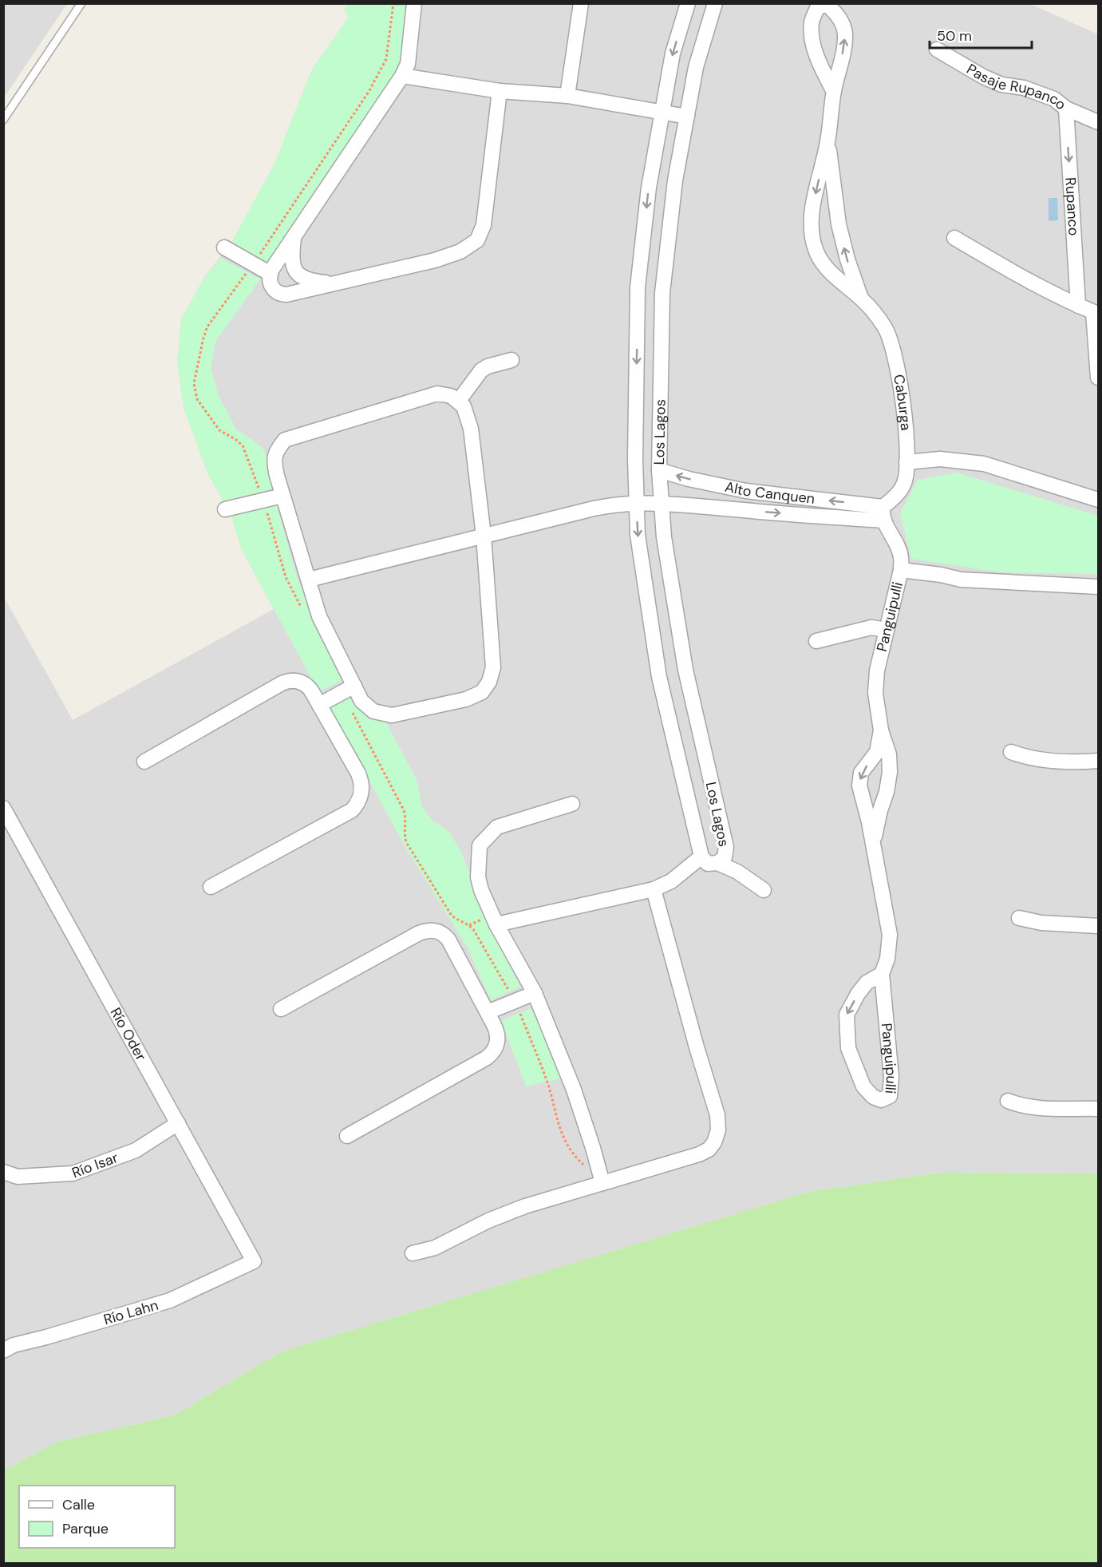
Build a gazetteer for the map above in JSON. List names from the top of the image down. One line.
{"streets":{"street":["Pasaje Rupanco","Rupanco","Caburga","Los Lagos","Alto Canquen","Panguipulli","Río Oder","Río Isar","Río Lahn"]},"crossings":[["Pasaje Rupanco","Rupanco"],["Caburga","Alto Canquen"],["Caburga","Panguipulli"],["Los Lagos","Alto Canquen"],["Alto Canquen","Panguipulli"],["Río Oder","Río Isar"],["Río Oder","Río Lahn"]],"one_way":["Rupanco"],"legend":["Calle","Parque"],"scale_bar":"50 m"}
